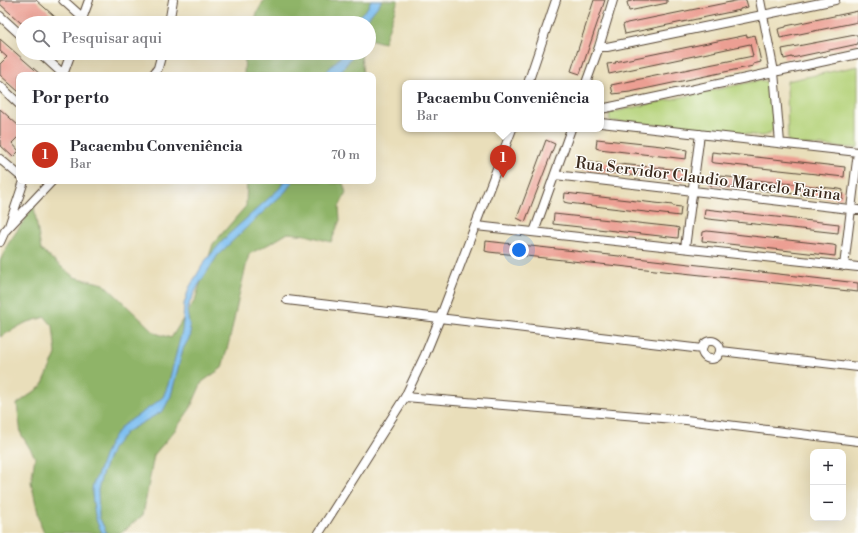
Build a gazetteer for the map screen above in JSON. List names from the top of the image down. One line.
{"streets":{"street":["Rua Servidor Claudio Marcelo Farina"]},"page":{"search":"Pesquisar aqui","heading":"Por perto","popup":["Pacaembu Conveniência","Bar"],"list":[{"mark":"1","name":"Pacaembu Conveniência","note":"Bar","value":"70 m"}],"pins":"1","map_buttons":["+","−"]}}
